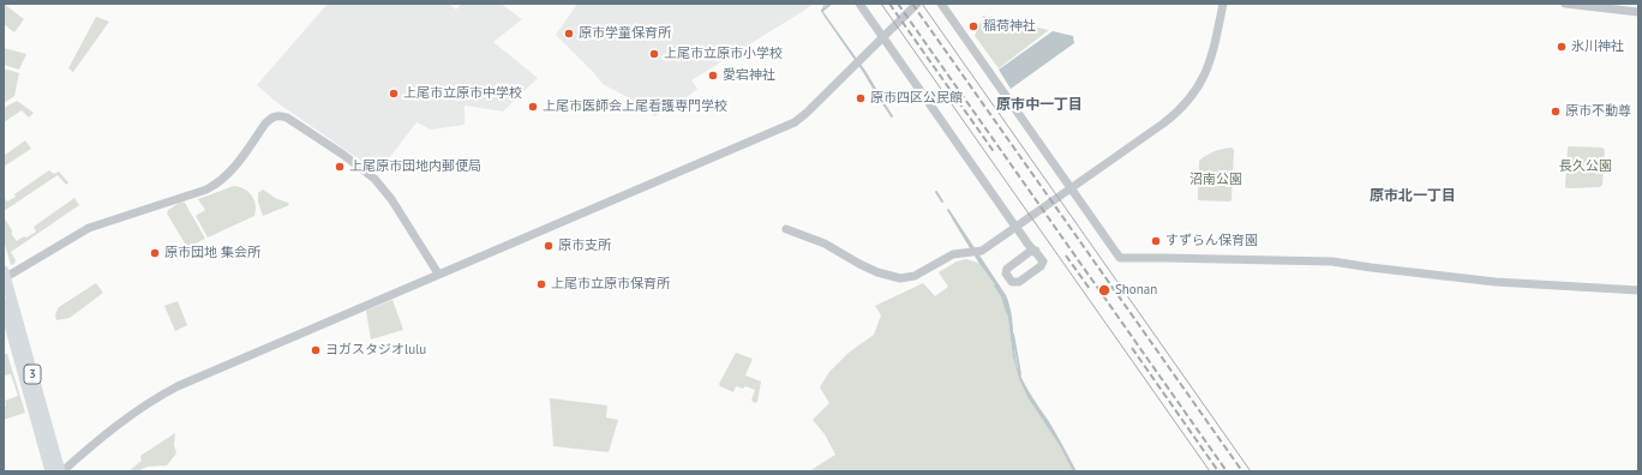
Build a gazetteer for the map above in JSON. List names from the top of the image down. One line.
{"streets":{"main road":["3"]},"districts":["原市中一丁目","原市北一丁目"],"parks":["長久公園","沼南公園"],"places":["稲荷神社","原市学童保育所","氷川神社","上尾市立原市小学校","愛宕神社","上尾市立原市中学校","原市四区公民館","上尾市医師会上尾看護専門学校","原市不動尊","上尾原市団地内郵便局","すずらん保育園","原市支所","原市団地 集会所","上尾市立原市保育所","Shonan","ヨガスタジオlulu"]}
